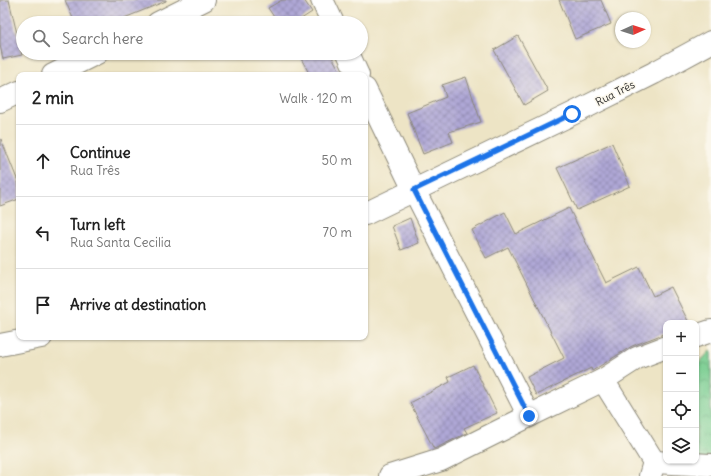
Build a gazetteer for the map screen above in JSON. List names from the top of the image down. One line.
{"streets":{"street":["Rua Três"]},"north":"right","page":{"search":"Search here","heading":["2 min","Walk · 120 m"],"list":[["Continue","Rua Três","50 m"],["Turn left","Rua Santa Cecilia","70 m"],"Arrive at destination"],"map_buttons":["+","−"]}}
